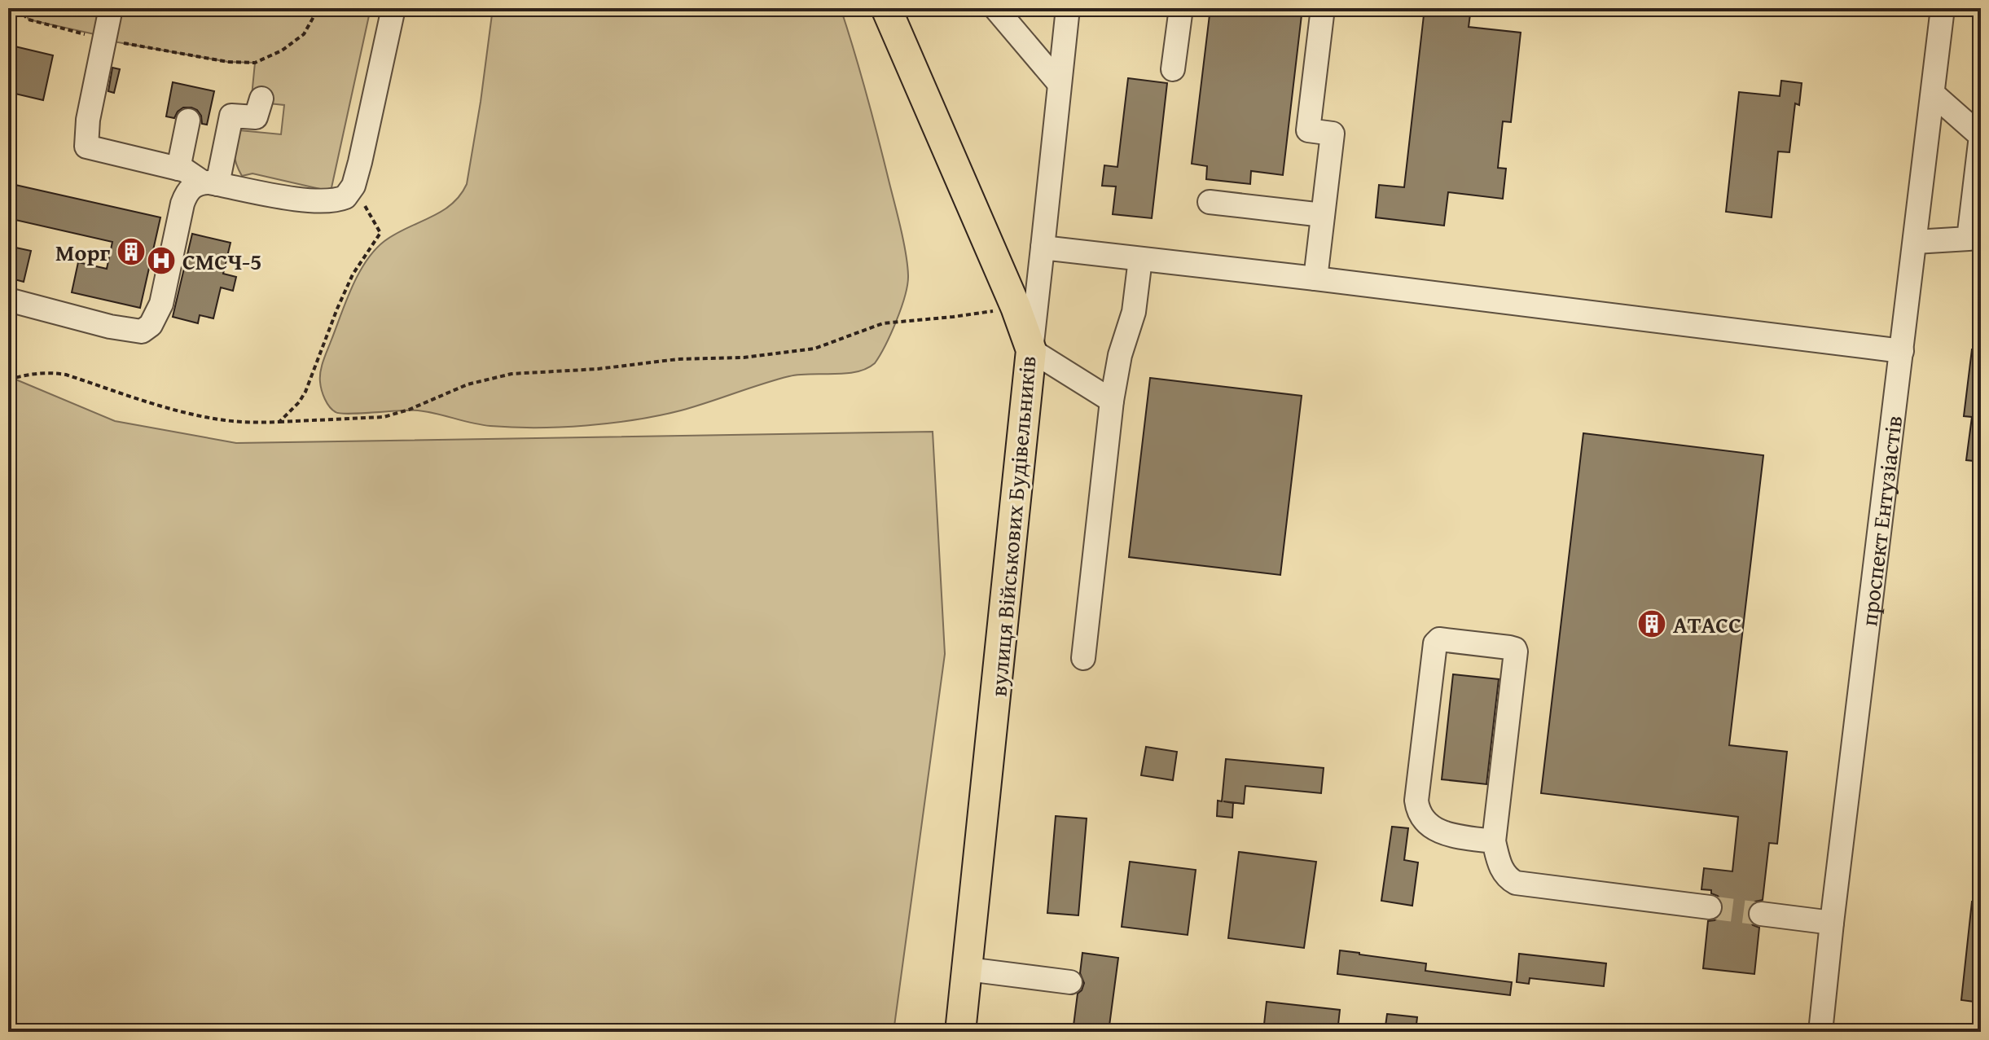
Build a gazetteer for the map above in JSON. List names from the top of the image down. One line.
{"streets":{"main road":["вулиця Військових Будівельників"],"street":["проспект Ентузіастів"]},"places":{"building":["Морг","АТАСС"],"hospital":["СМСЧ-5"]}}
